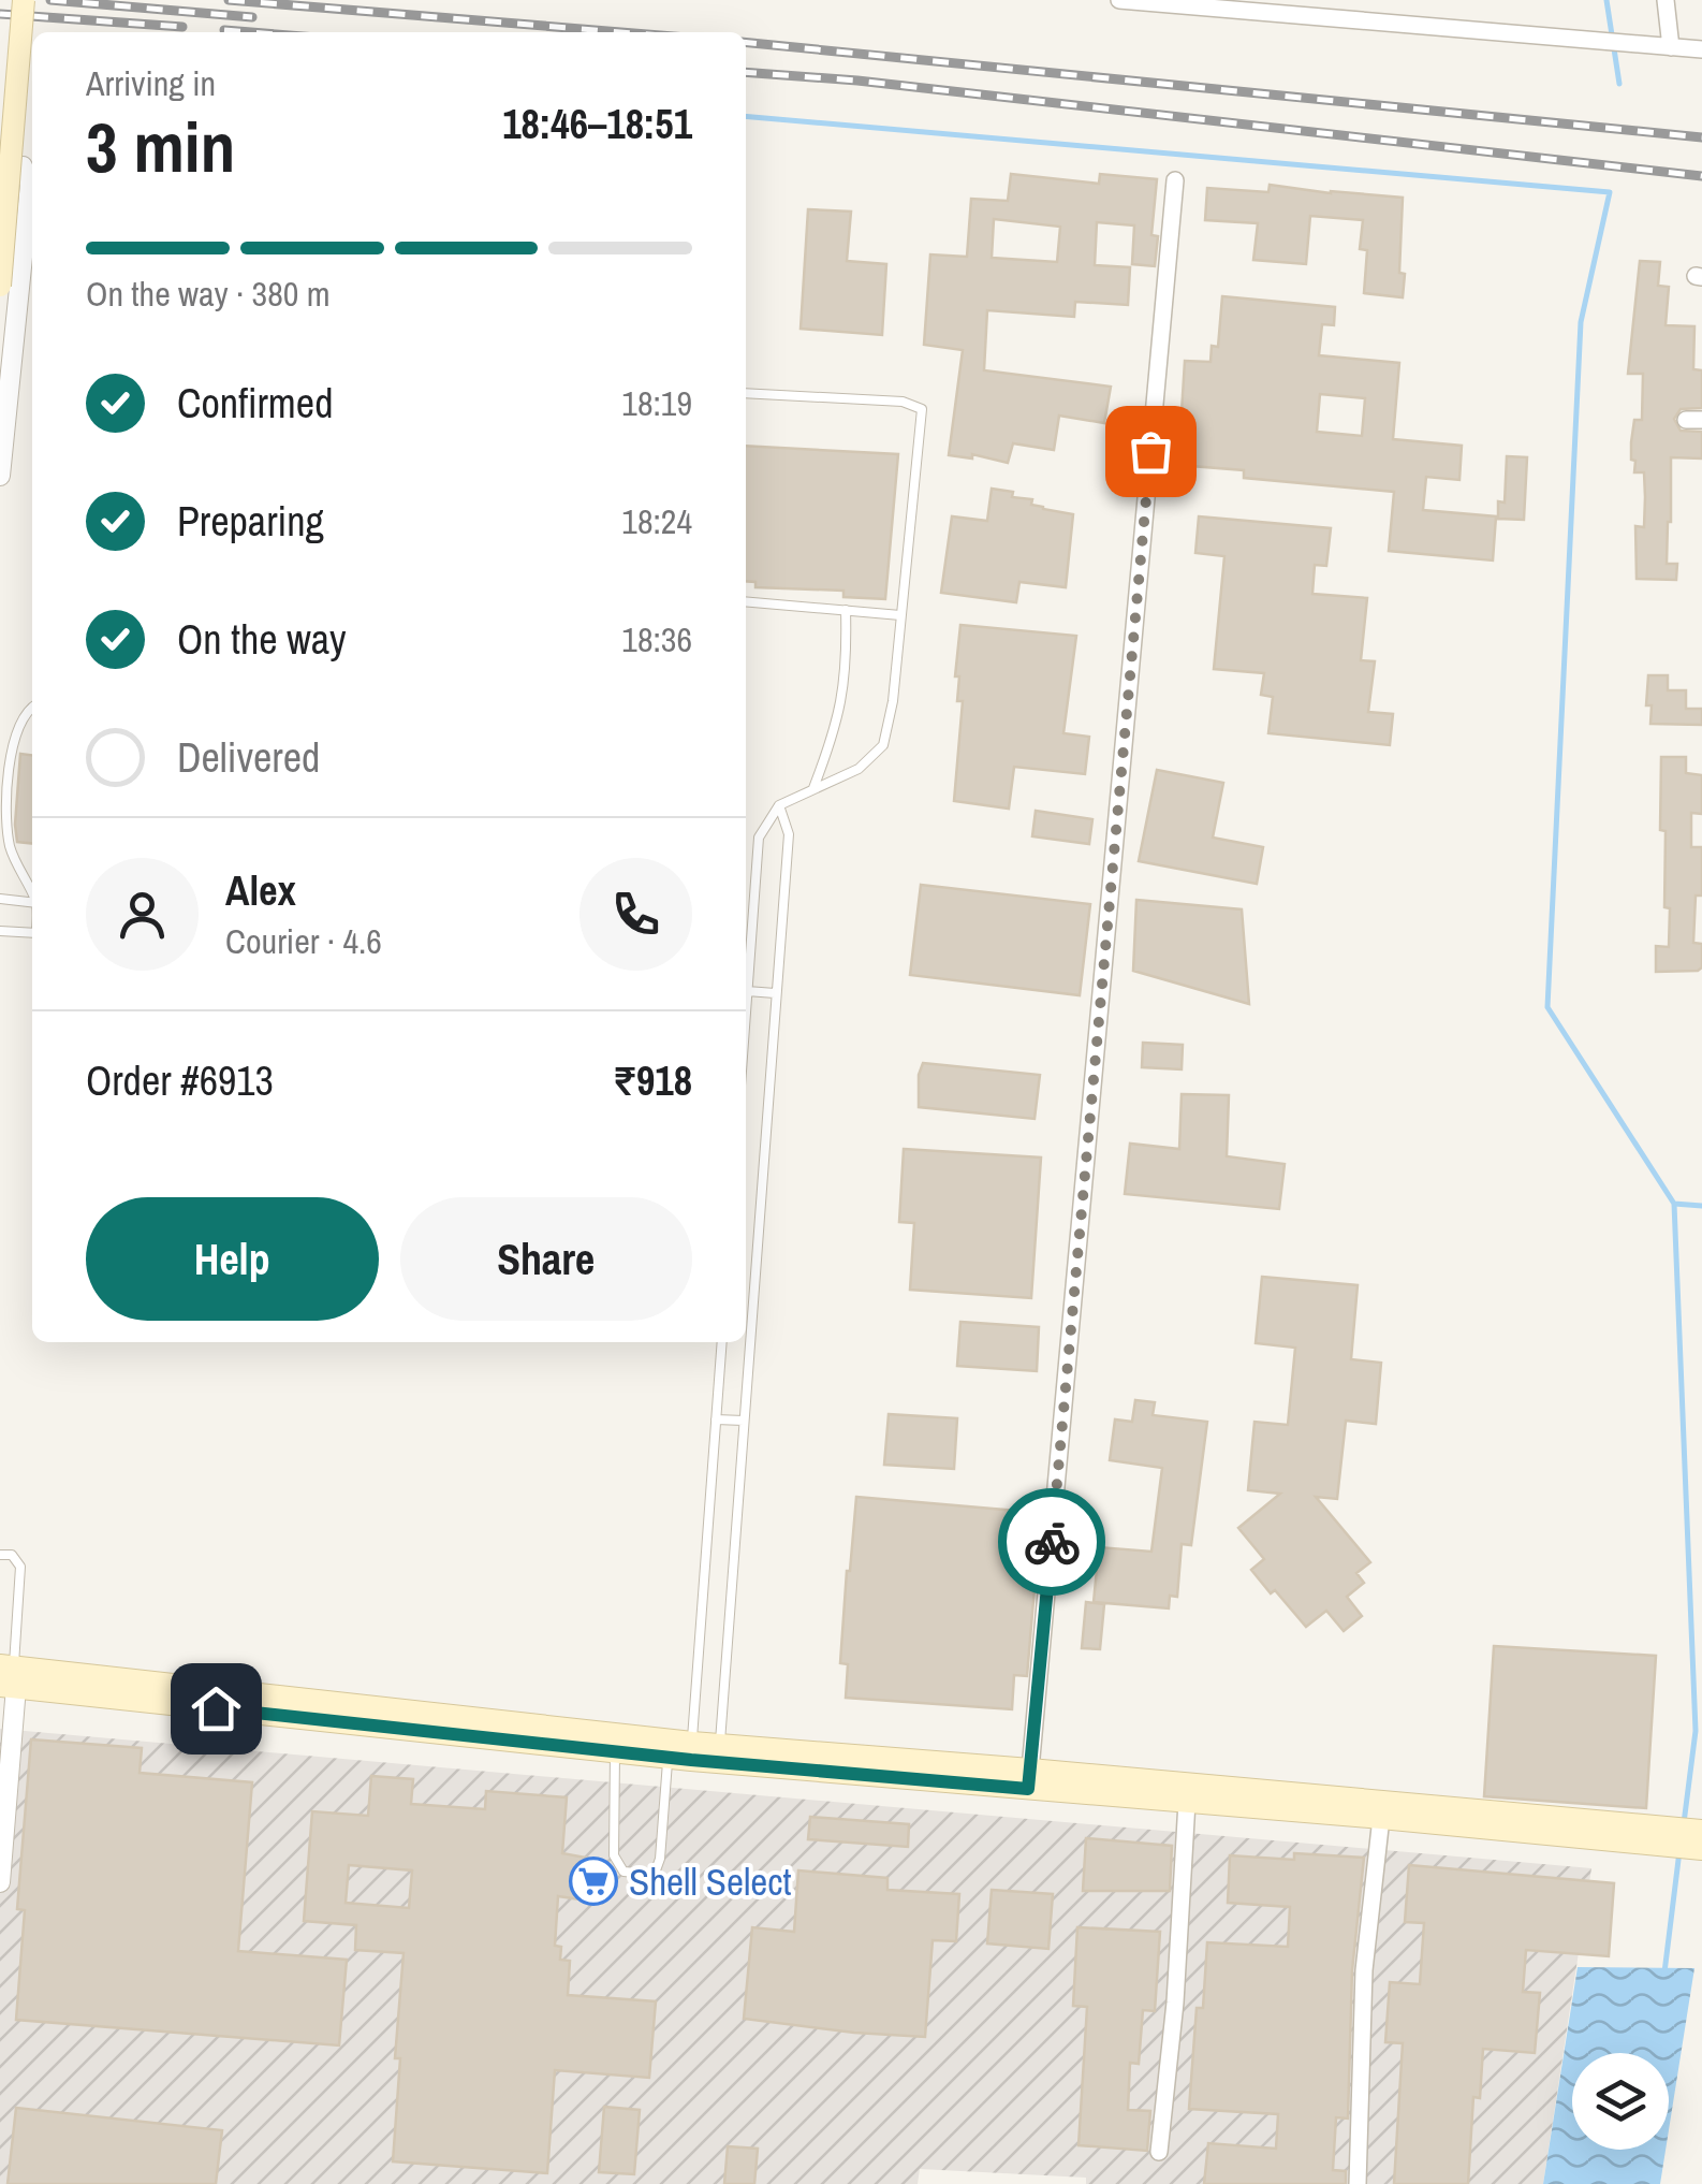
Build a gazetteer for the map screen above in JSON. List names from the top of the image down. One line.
{"places":{"supermarket":["Shell Select"]},"page":{"heading":["3 min","Arriving in","18:46–18:51"],"panel":["Alex","Courier · 4.6","Order #6913","₹918"],"bar":"On the way · 380 m","list":[["Confirmed","18:19"],["Preparing","18:24"],["On the way","18:36"],"Delivered"],"buttons":["Help","Share"]}}
